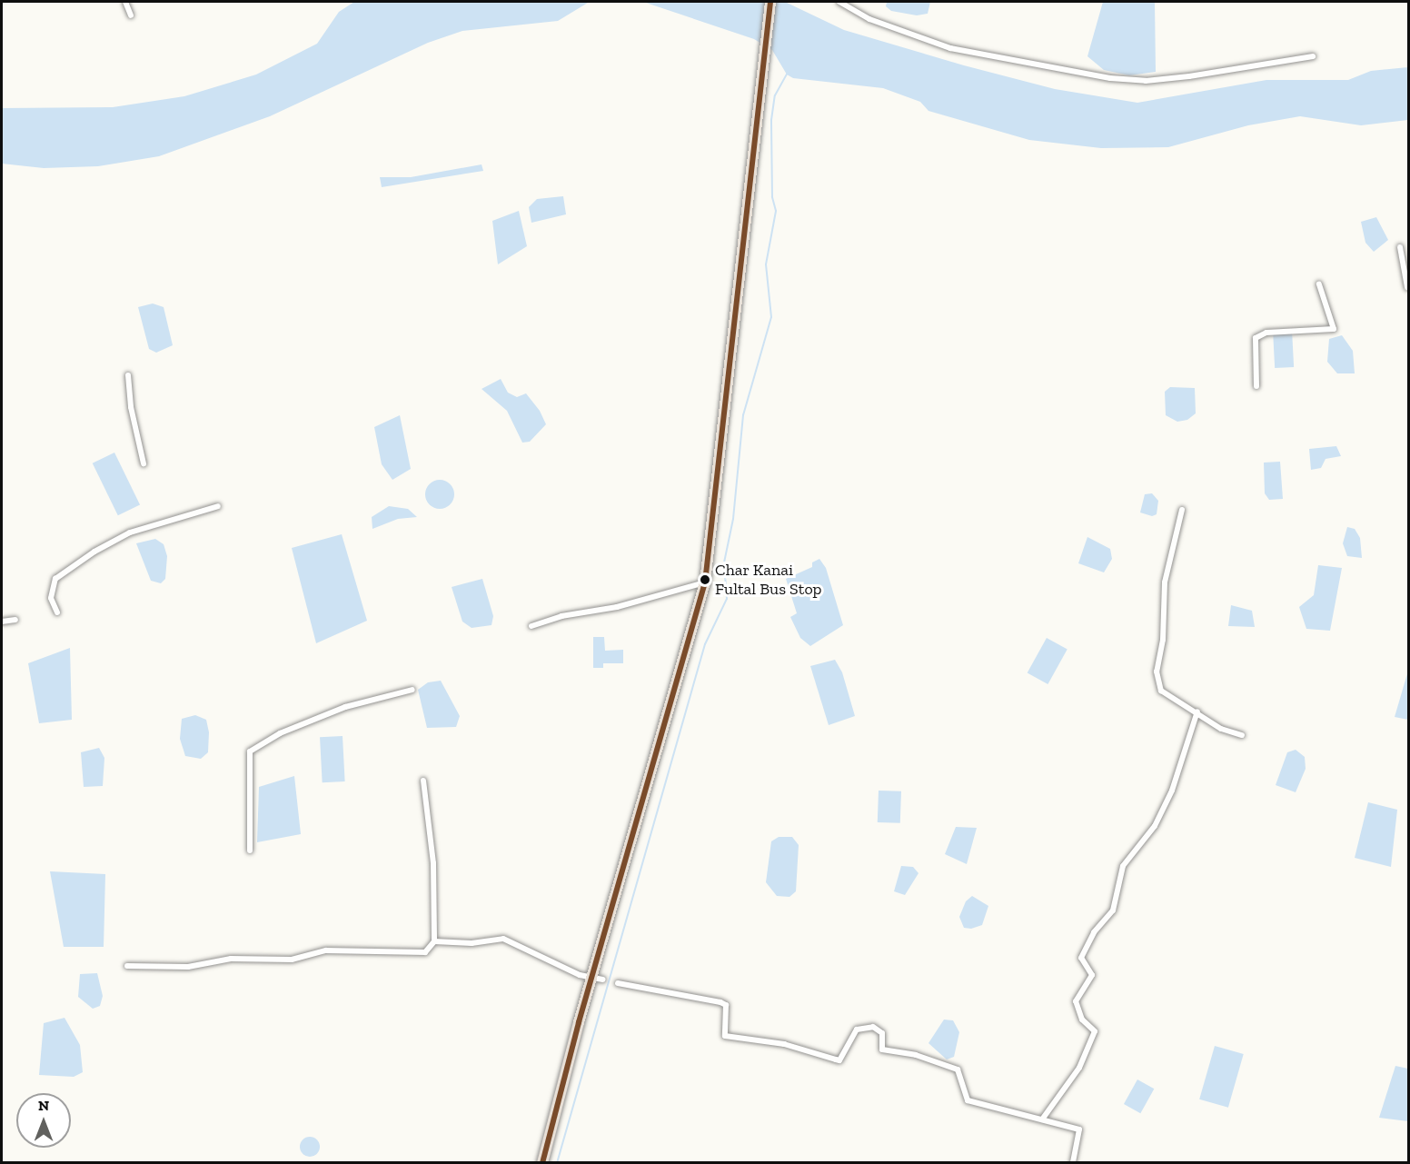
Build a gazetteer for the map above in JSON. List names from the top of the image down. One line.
{"places":["Char Kanai Fultal Bus Stop"],"north":"top"}
